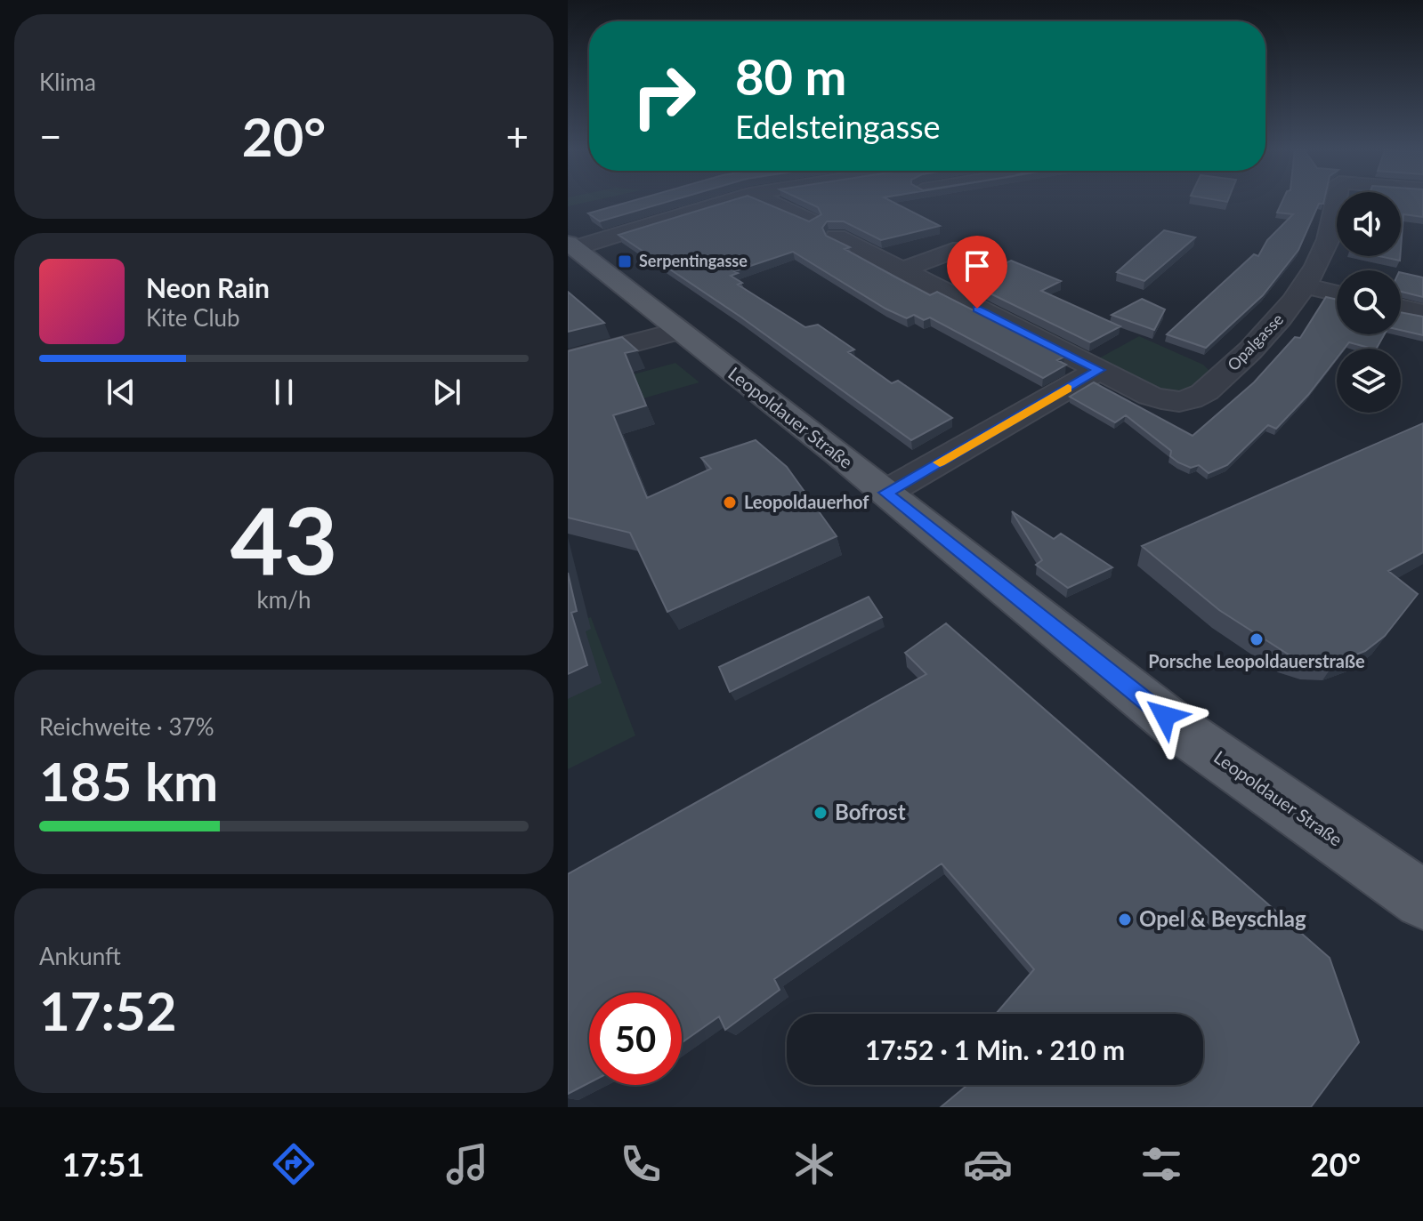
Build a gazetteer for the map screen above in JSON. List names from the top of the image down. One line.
{"streets":{"main road":["Leopoldauer Straße"],"street":["Opalgasse"]},"places":{"transit":["Serpentingasse"],"other":["Leopoldauerhof","Porsche Leopoldauerstraße","Bofrost","Opel & Beyschlag"]},"page":{"tile":["Klima",["43","km/h"],["Reichweite · 37%","185 km"],["Ankunft","17:52"]],"turn":["80 m","Edelsteingasse"],"heat":["−","20°","+"],"song":["Neon Rain","Kite Club"],"limit":"50","trip":"17:52 · 1 Min. · 210 m","tabs":["17:51","20°"]}}
